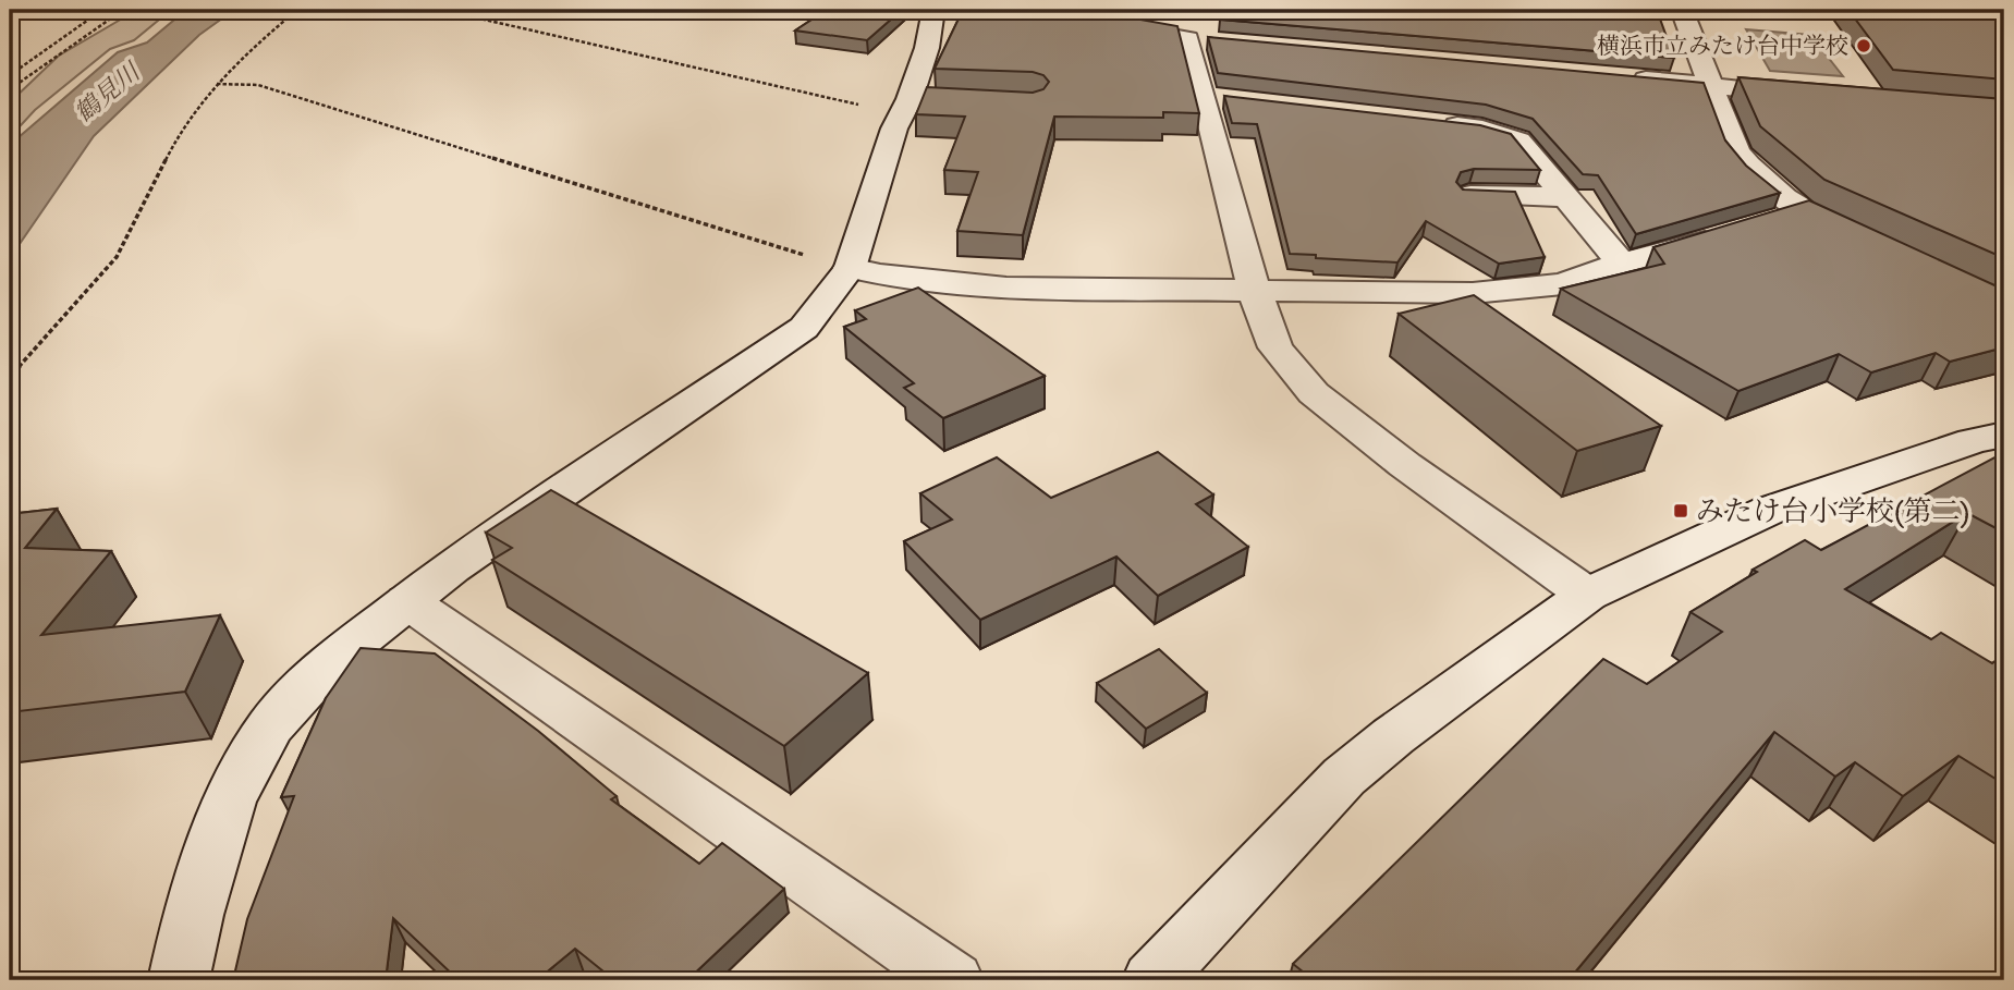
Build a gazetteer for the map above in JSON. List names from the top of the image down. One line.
{"water":["鶴見川"],"places":{"other":["横浜市立みたけ台中学校"],"transit":["みたけ台小学校(第二)"]}}
